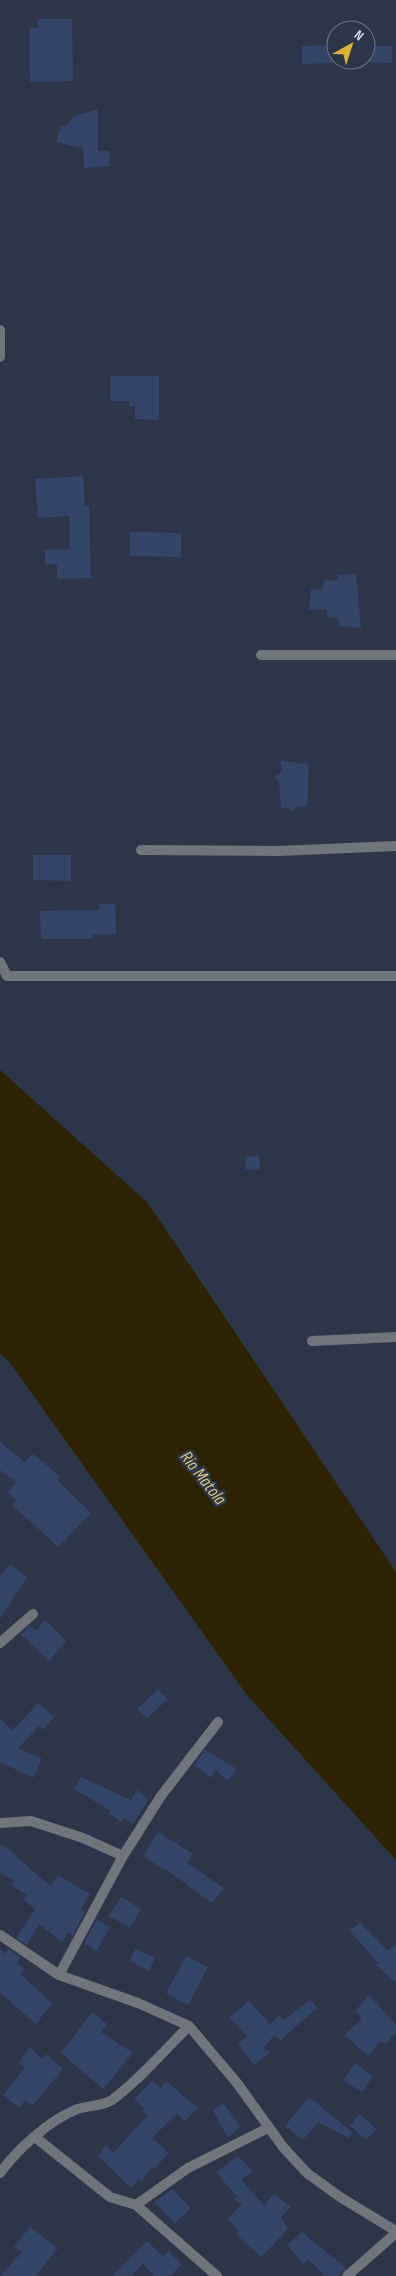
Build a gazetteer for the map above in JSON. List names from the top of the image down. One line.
{"water":["Rio Matola"],"north":"top right"}
